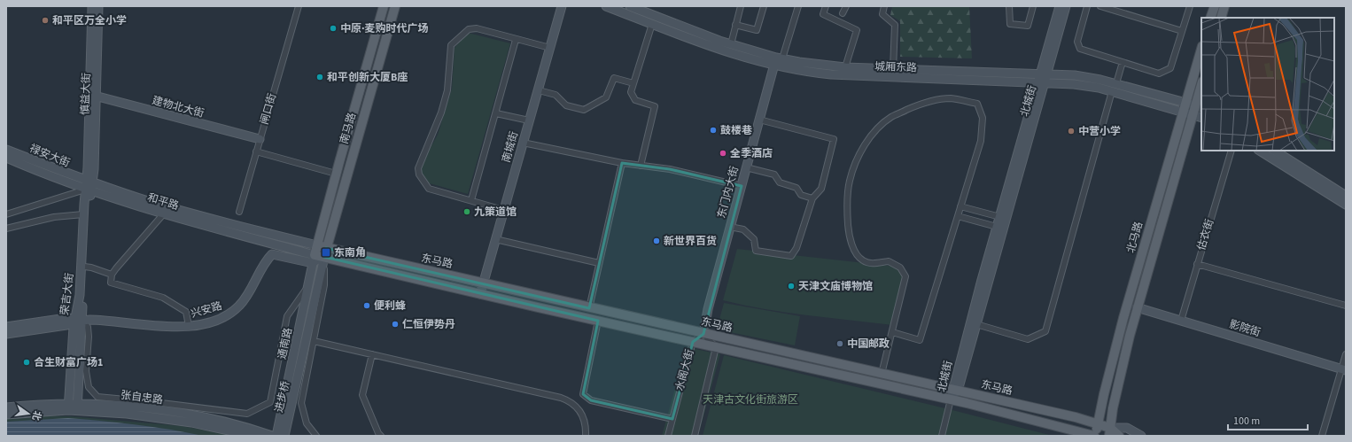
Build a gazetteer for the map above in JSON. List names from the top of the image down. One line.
{"streets":{"main road":["南马路","北马路","东马路"],"street":["城厢东路","慎益大街","北城街","建物北大街","闸口街","南城街","禄安大街","东门内大街","和平路","估衣街","荣吉大街","兴安路","影院街","通南路","水阁大街","进步桥","张自忠路"]},"crossings":[["城厢东路","北城街"],["城厢东路","东门内大街"],["城厢东路","北马路"],["慎益大街","建物北大街"],["慎益大街","禄安大街"],["慎益大街","和平路"],["慎益大街","荣吉大街"],["北城街","东马路"],["建物北大街","闸口街"],["南马路","和平路"],["南马路","东马路"],["南马路","兴安路"],["南马路","通南路"],["南马路","进步桥"],["南城街","东马路"],["禄安大街","和平路"],["禄安大街","荣吉大街"],["东门内大街","东马路"],["东门内大街","水阁大街"],["和平路","东马路"],["和平路","荣吉大街"],["和平路","兴安路"],["和平路","通南路"],["估衣街","影院街"],["北马路","东马路"],["北马路","影院街"],["东马路","兴安路"],["东马路","通南路"],["东马路","水阁大街"],["东马路","进步桥"],["荣吉大街","兴安路"],["荣吉大街","张自忠路"],["兴安路","通南路"],["兴安路","张自忠路"],["通南路","张自忠路"]],"parks":["天津古文化街旅游区"],"places":{"other":["和平区万全小学","中原·麦购时代广场","和平创新大厦B座","鼓楼巷","中营小学","全季酒店","九策道馆","新世界百货","天津文庙博物馆","便利蜂","仁恒伊势丹","中国邮政","合生财富广场1"],"transit":["东南角"]},"scale_bar":"100 m","north":"right"}
